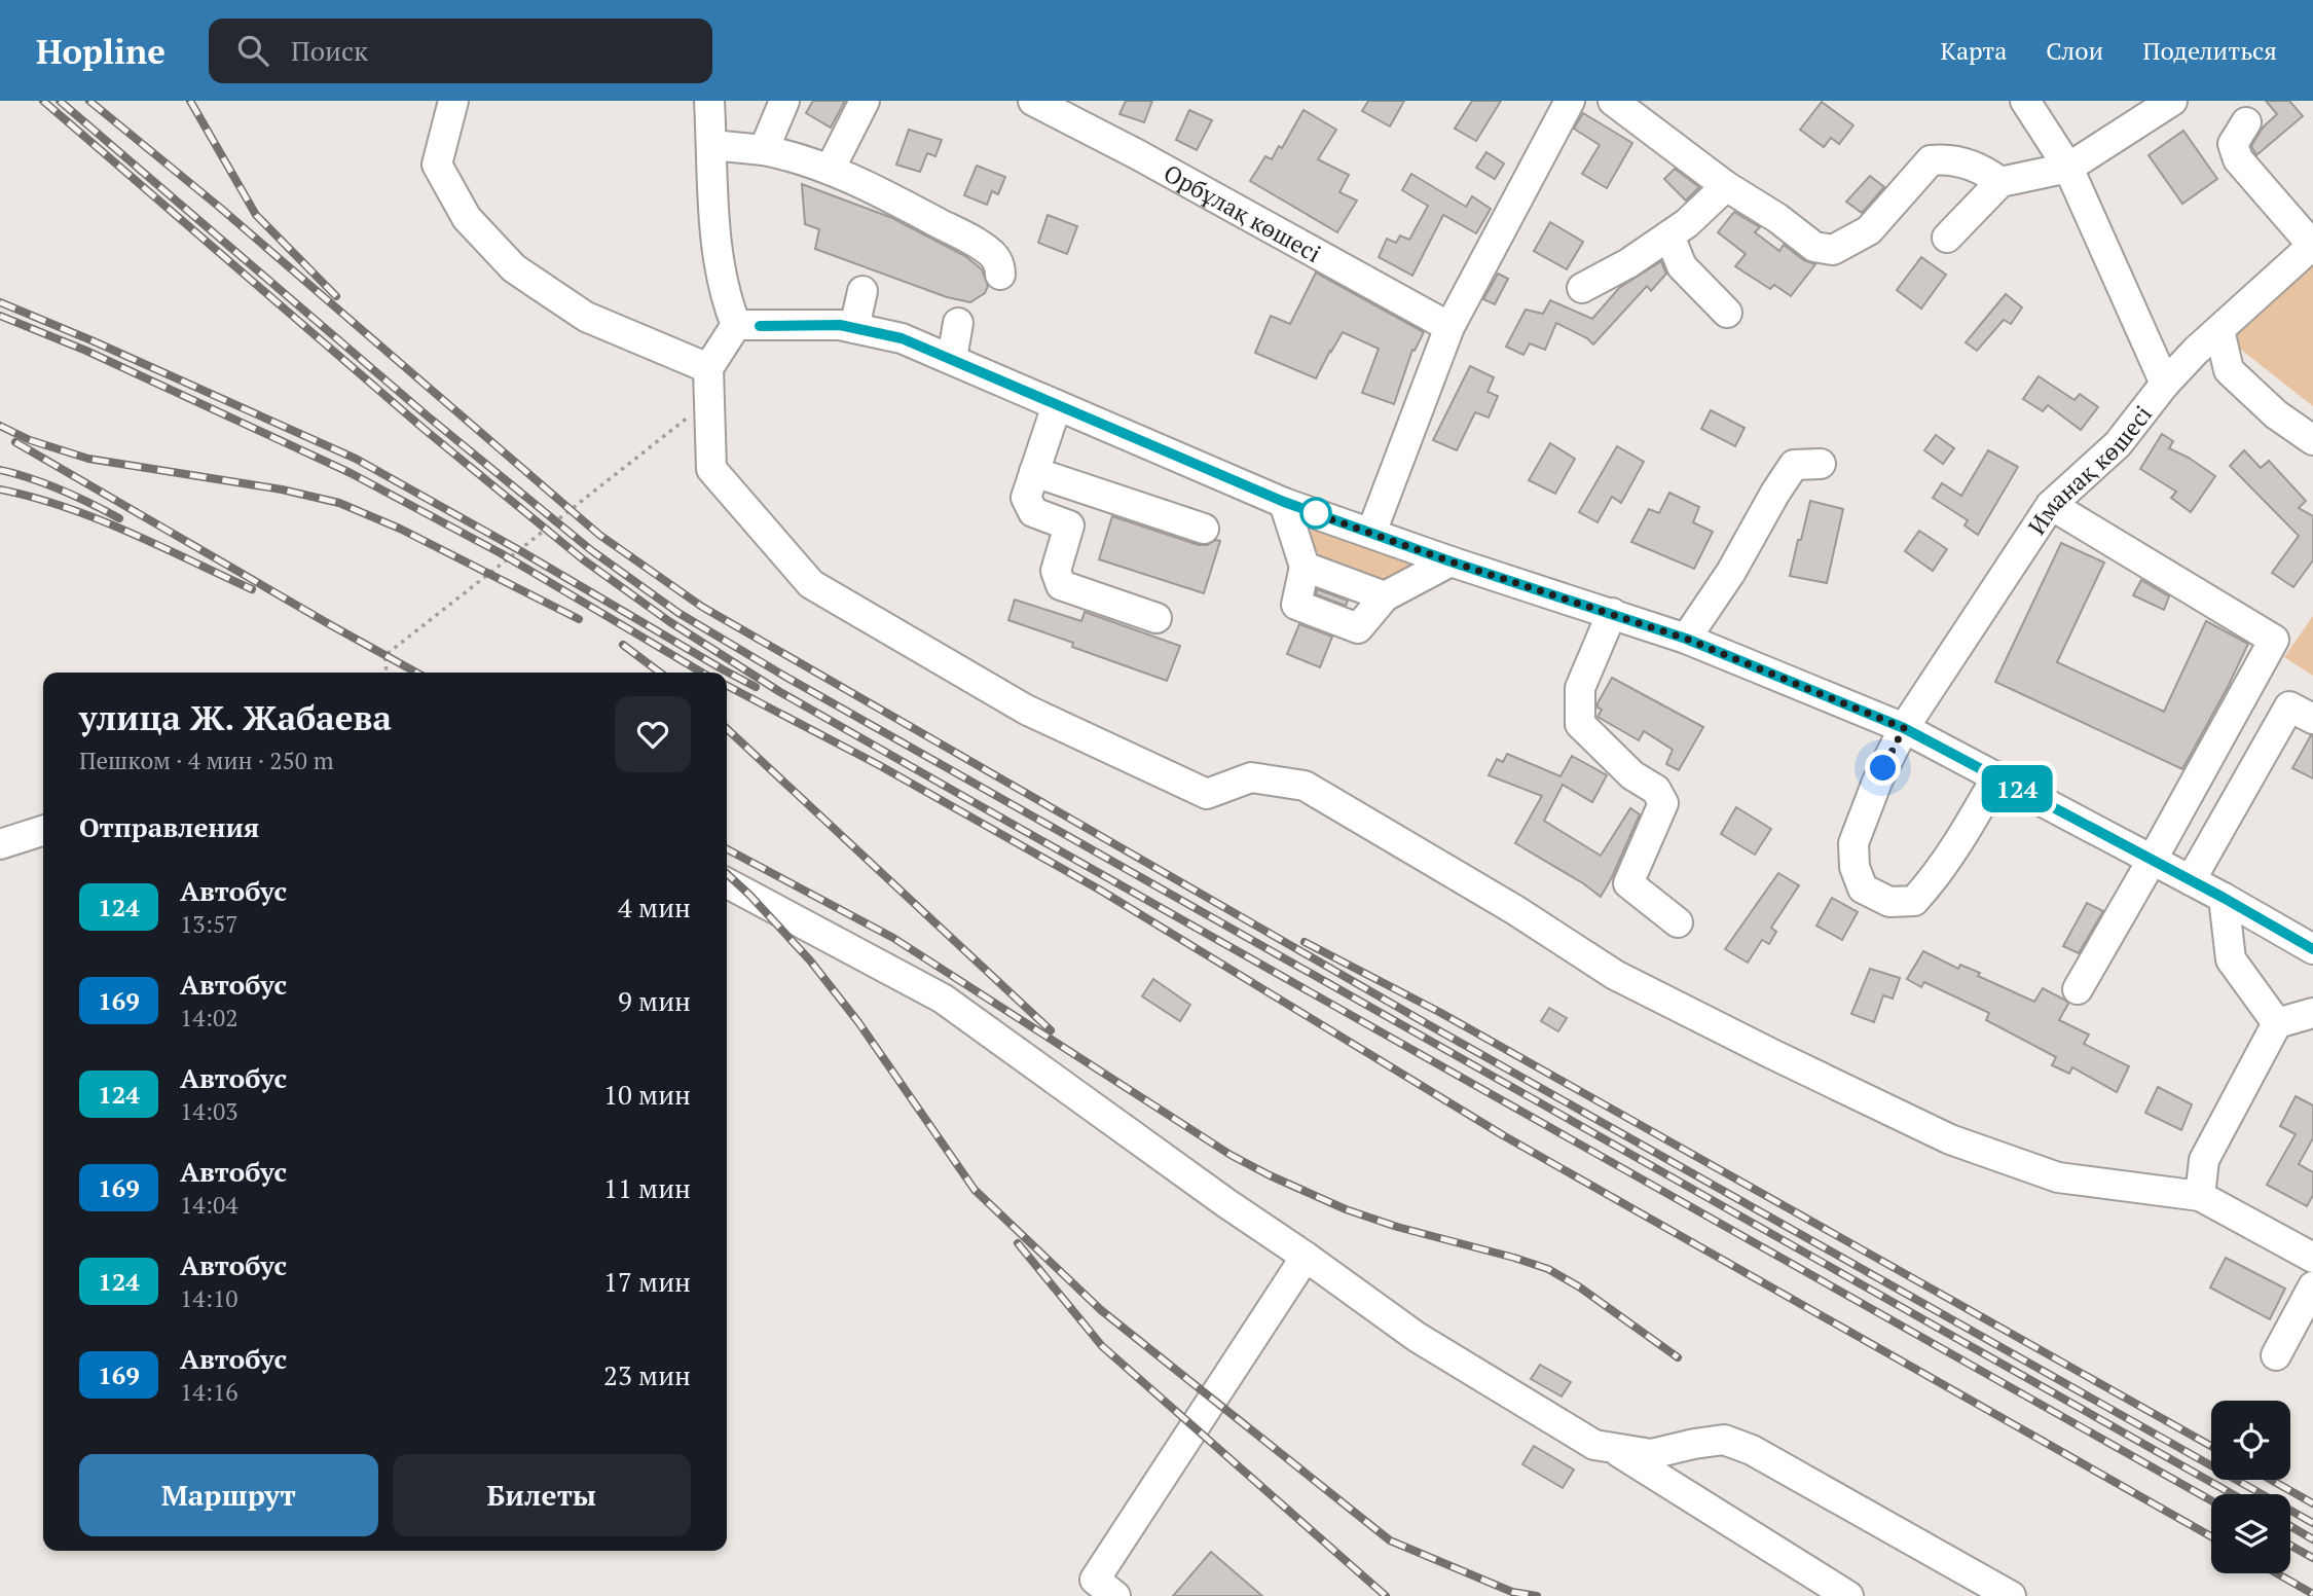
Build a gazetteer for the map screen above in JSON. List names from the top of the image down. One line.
{"streets":{"street":["Орбұлақ көшесі","Иманақ көшесі"]},"lines":["bus line 124"],"page":{"header":"Hopline","search":"Поиск","nav":["Карта","Слои","Поделиться"],"on_map":"124","heading":[["улица Ж. Жабаева","Пешком · 4 мин · 250 m"],"Отправления"],"list":[{"mark":"124","name":"Автобус","note":"13:57","value":"4 мин"},{"mark":"169","name":"Автобус","note":"14:02","value":"9 мин"},{"mark":"124","name":"Автобус","note":"14:03","value":"10 мин"},{"mark":"169","name":"Автобус","note":"14:04","value":"11 мин"},{"mark":"124","name":"Автобус","note":"14:10","value":"17 мин"},{"mark":"169","name":"Автобус","note":"14:16","value":"23 мин"}],"buttons":["Маршрут","Билеты"]}}
